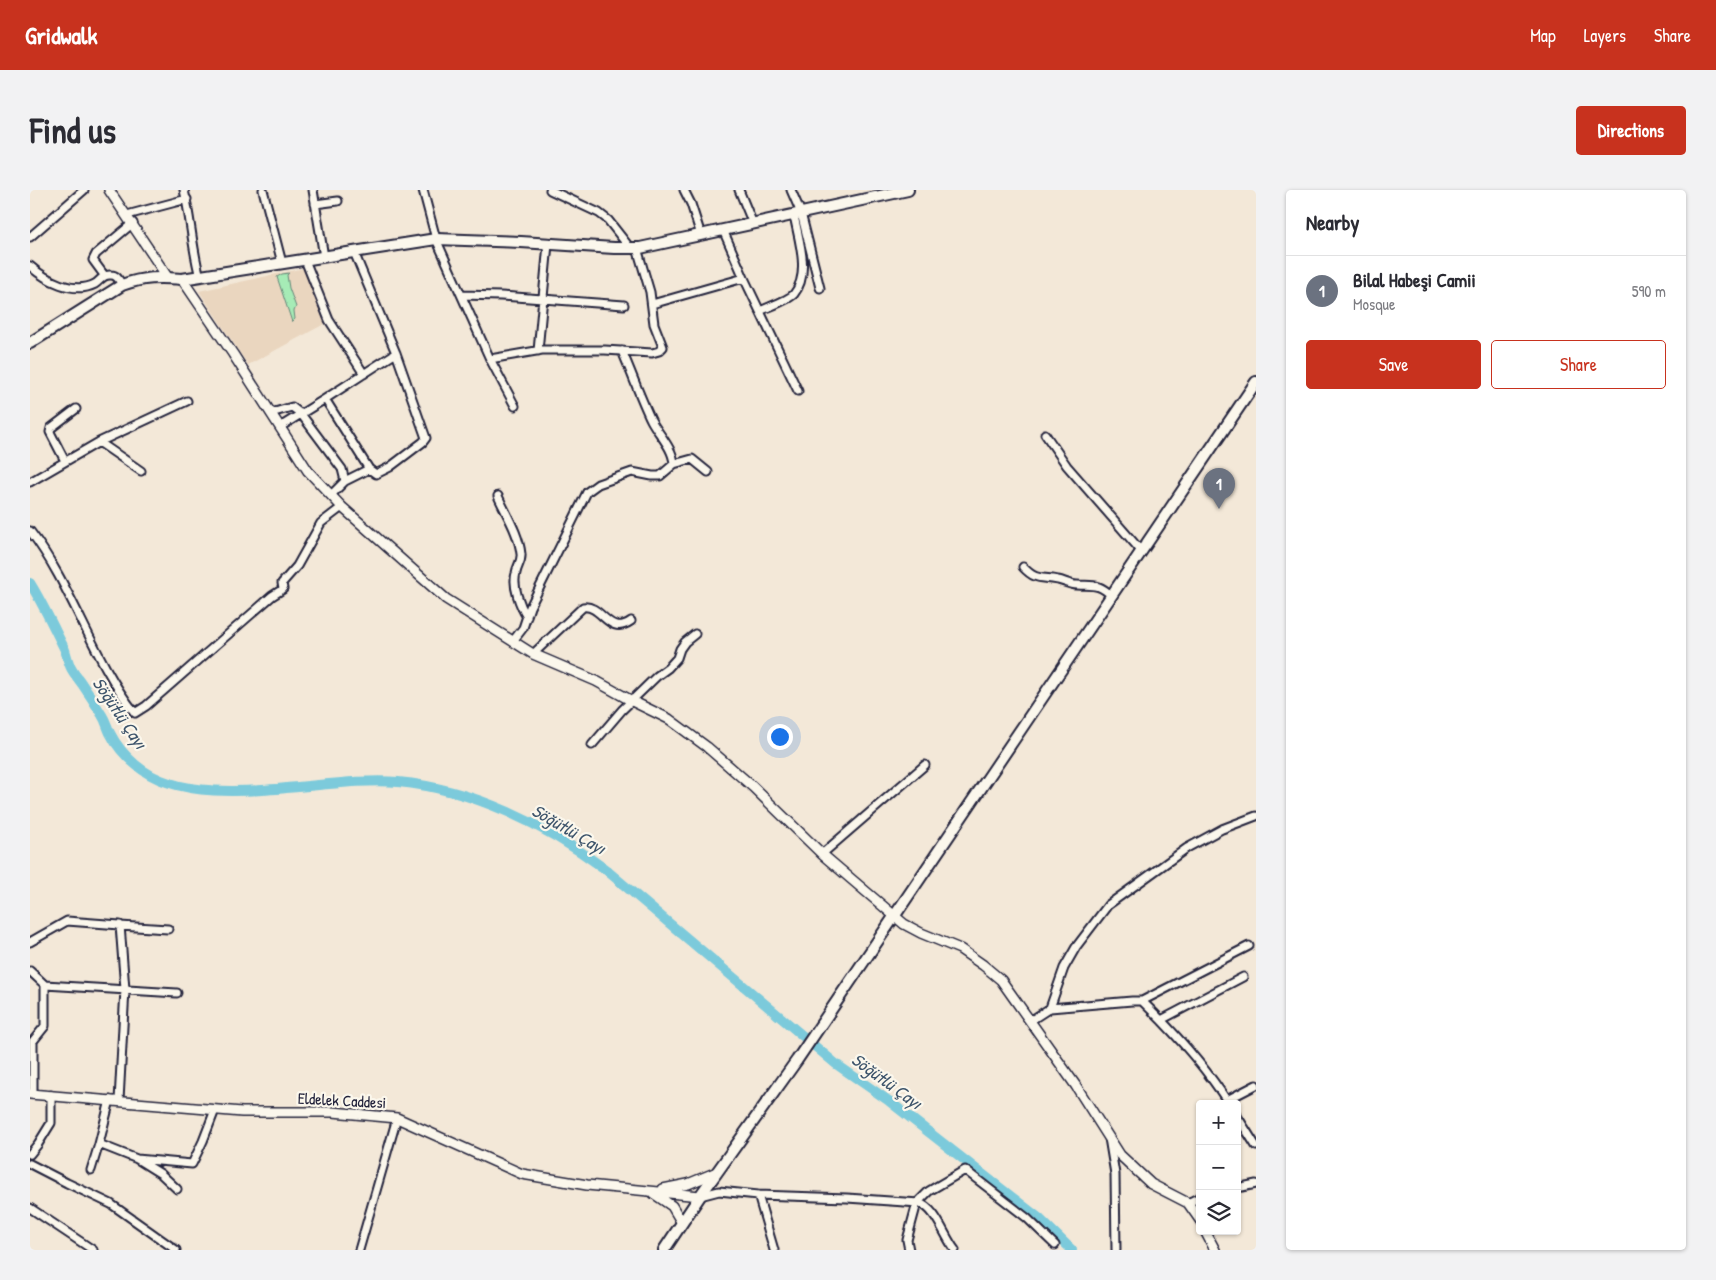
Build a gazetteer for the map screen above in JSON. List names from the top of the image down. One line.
{"streets":{"street":["Eldelek Caddesi"]},"water":["Söğütlü Çayı"],"page":{"header":"Gridwalk","nav":["Map","Layers","Share"],"buttons":["Directions",["Save","Share"]],"title":"Find us","heading":"Nearby","list":[{"mark":"1","name":"Bilal Habeşi Camii","note":"Mosque","value":"590 m"}],"pins":"1","map_buttons":["+","−"]}}
